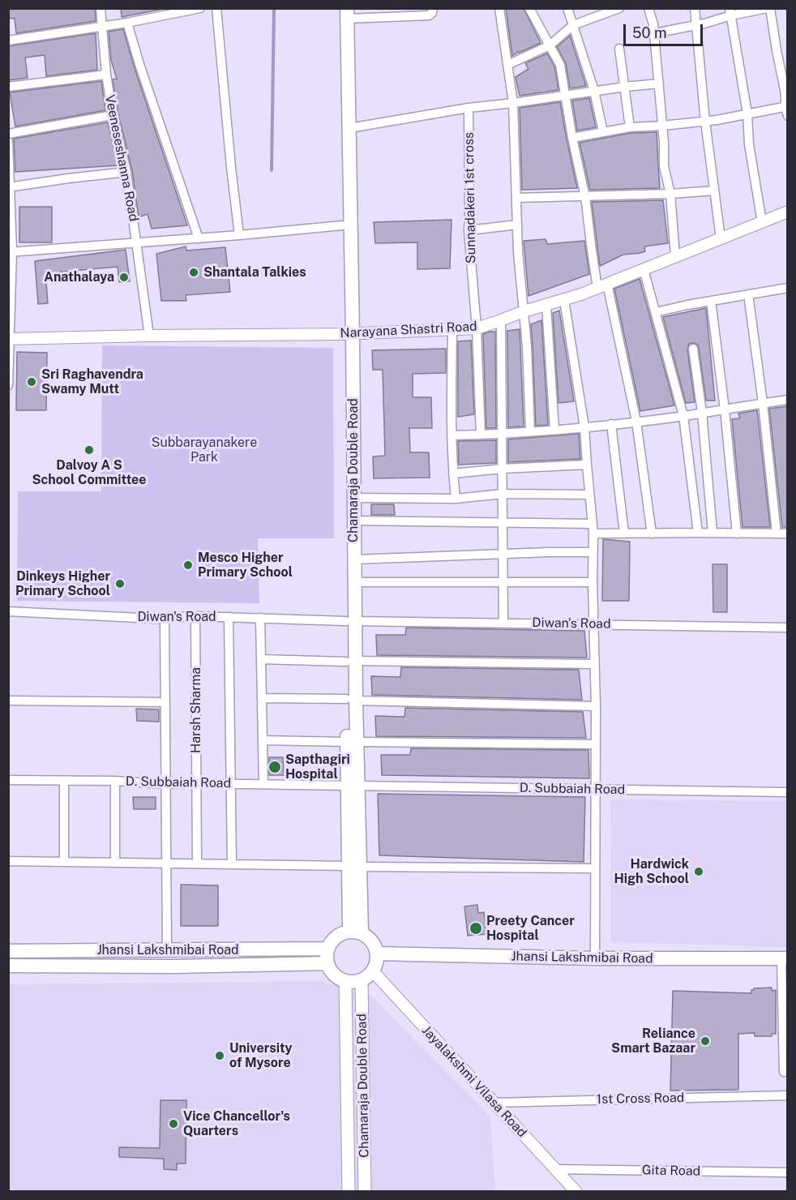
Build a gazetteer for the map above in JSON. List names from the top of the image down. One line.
{"streets":{"main road":["Chamaraja Double Road","Jhansi Lakshmibai Road"],"street":["Veeneseshanna Road","Sunnadakeri 1st cross","Narayana Shastri Road","Diwan's Road","Harsh Sharma","D. Subbaiah Road","Jayalakshmi Vilasa Road","1st Cross Road","Gita Road"]},"crossings":[["Veeneseshanna Road","Narayana Shastri Road"],["Sunnadakeri 1st cross","Narayana Shastri Road"],["Narayana Shastri Road","Chamaraja Double Road"],["Chamaraja Double Road","Diwan's Road"],["Chamaraja Double Road","D. Subbaiah Road"],["Chamaraja Double Road","Jhansi Lakshmibai Road"],["Chamaraja Double Road","Jayalakshmi Vilasa Road"],["Diwan's Road","Harsh Sharma"],["Harsh Sharma","D. Subbaiah Road"],["Jhansi Lakshmibai Road","Jayalakshmi Vilasa Road"],["Jayalakshmi Vilasa Road","1st Cross Road"],["Jayalakshmi Vilasa Road","Gita Road"]],"parks":["Subbarayanakere Park"],"places":["Shantala Talkies","Anathalaya","Sri Raghavendra Swamy Mutt","Dalvoy A S School Committee","Mesco Higher Primary School","Dinkeys Higher Primary School","Sapthagiri Hospital","Hardwick High School","Preety Cancer Hospital","Reliance Smart Bazaar","University of Mysore","Vice Chancellor's Quarters"],"scale_bar":"50 m"}
